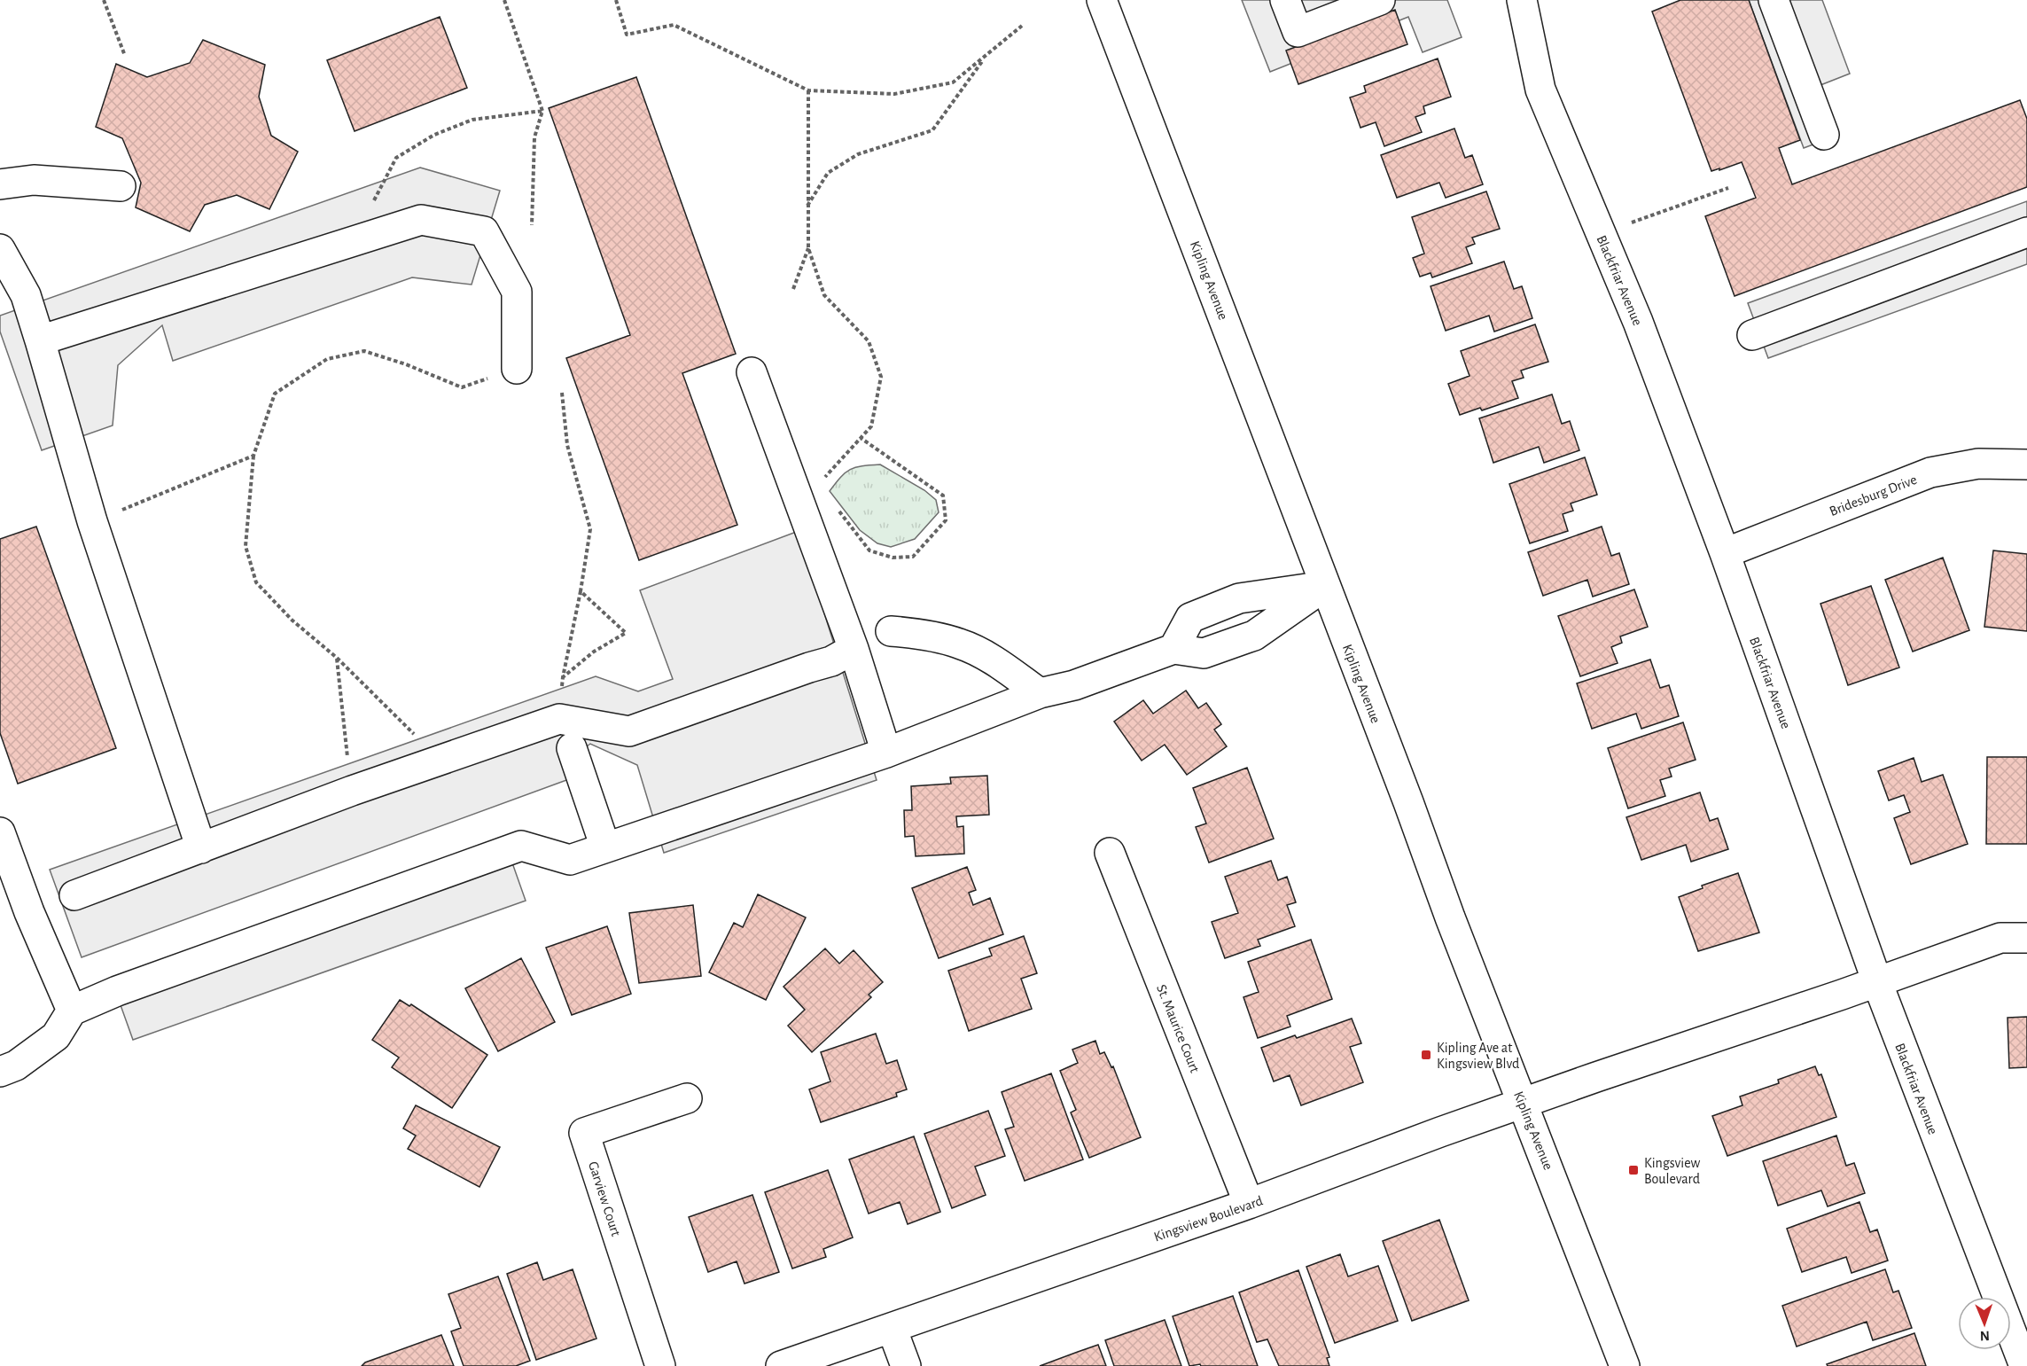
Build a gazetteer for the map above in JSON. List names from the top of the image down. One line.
{"streets":{"street":["Kipling Avenue","Blackfriar Avenue","Bridesburg Drive","St. Maurice Court","Garview Court","Kingsview Boulevard"]},"crossings":[["Kipling Avenue","Kingsview Boulevard"],["Blackfriar Avenue","Bridesburg Drive"],["Blackfriar Avenue","Kingsview Boulevard"],["St. Maurice Court","Kingsview Boulevard"]],"places":{"transit":["Kipling Ave at Kingsview Blvd","Kingsview Boulevard"]},"north":"bottom"}
